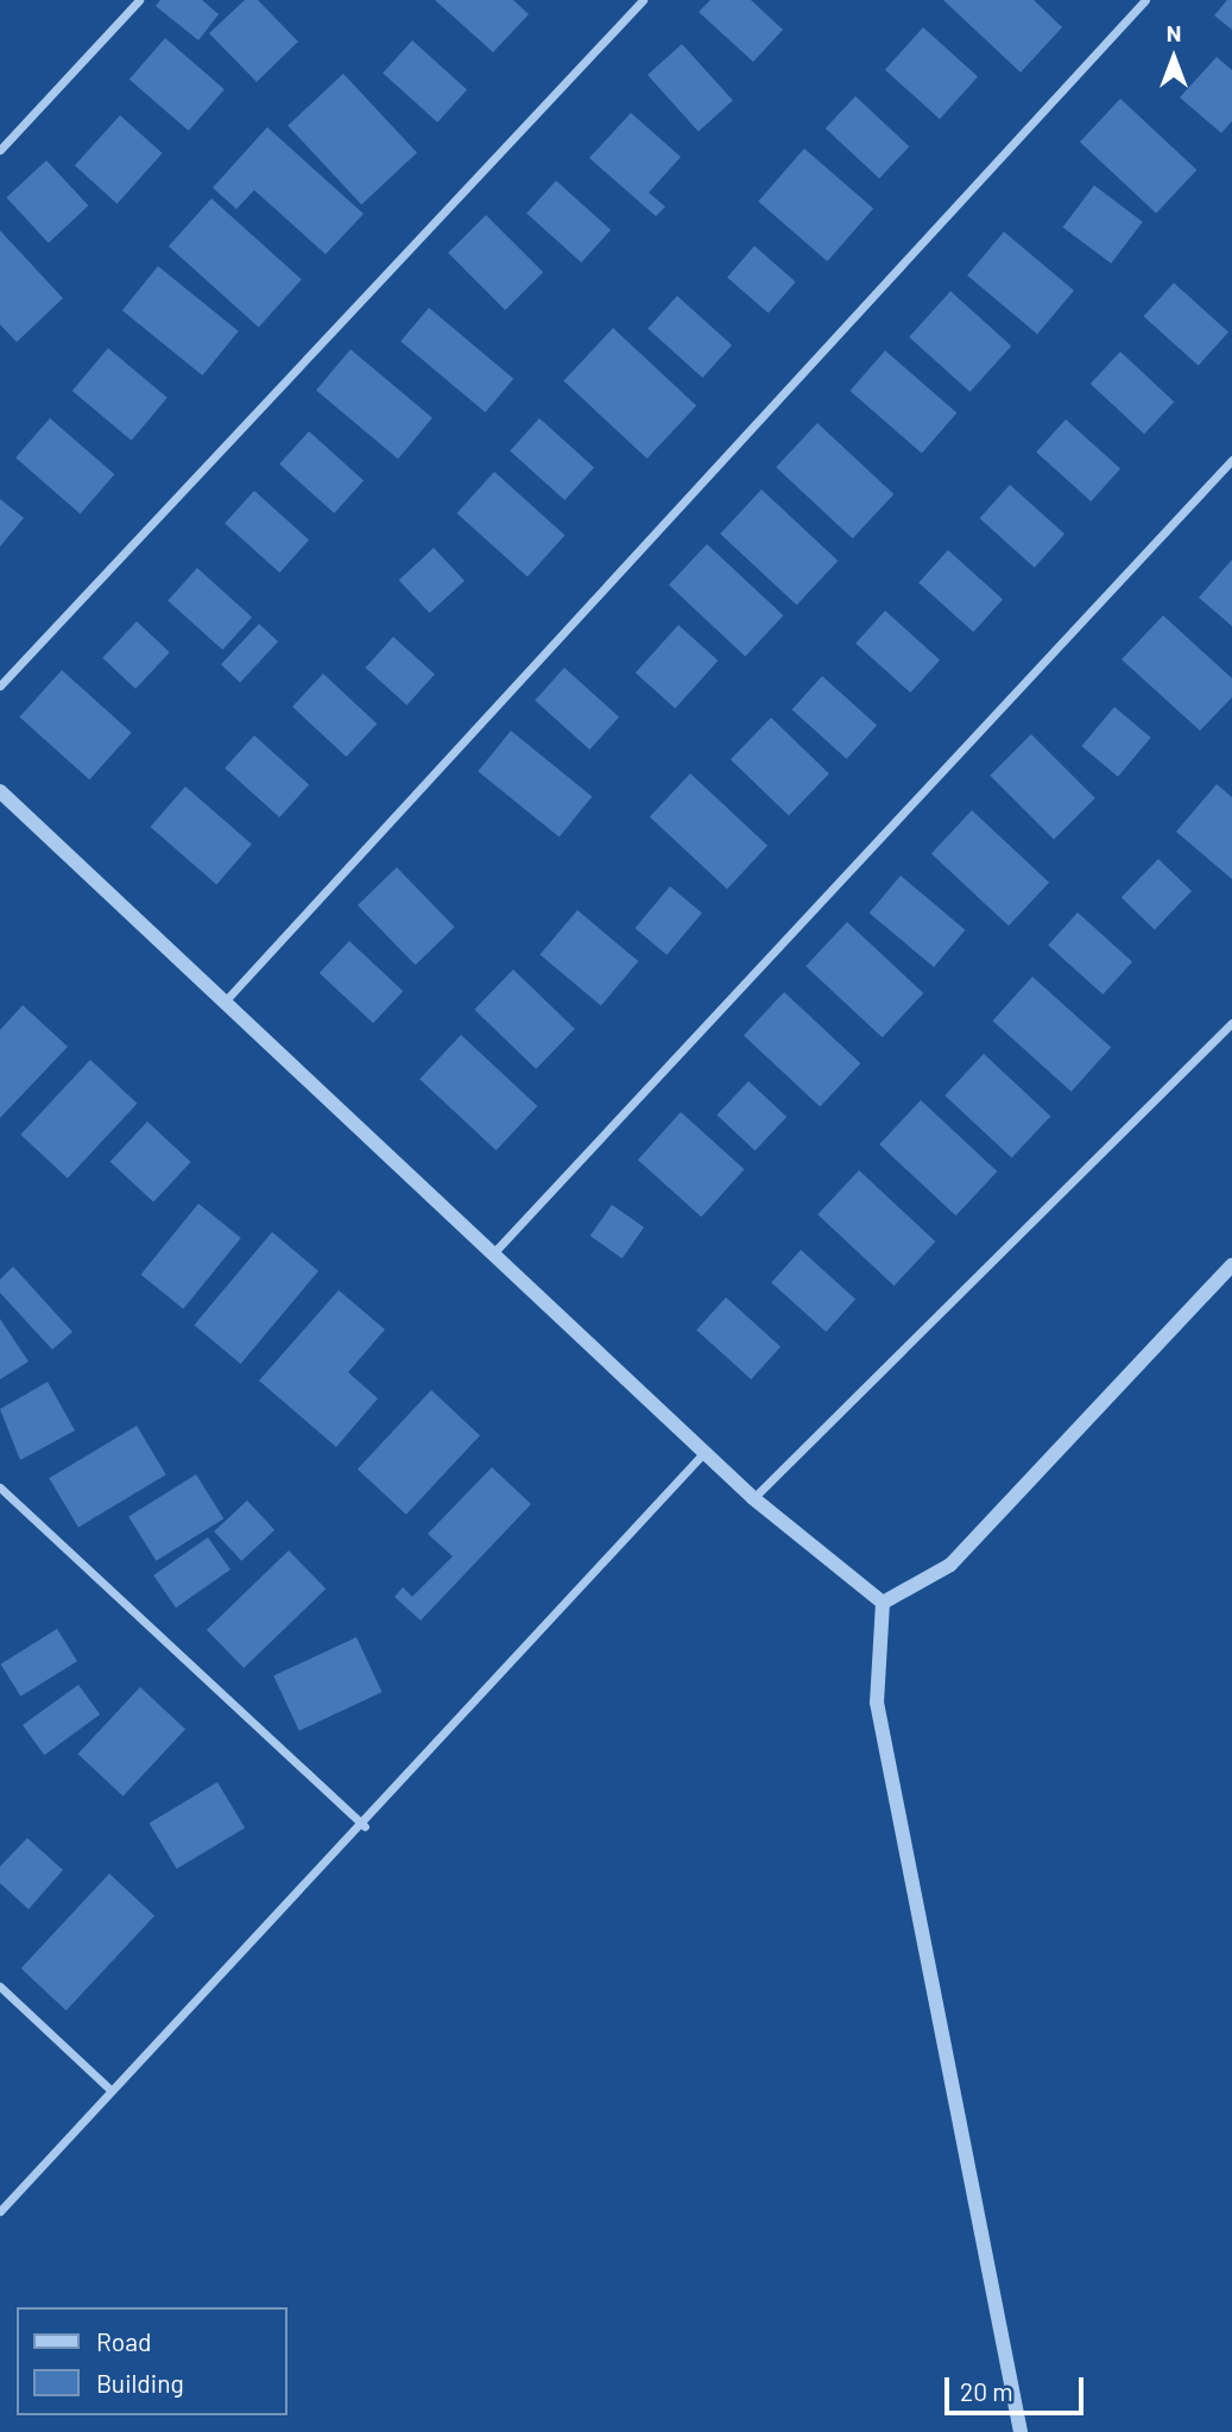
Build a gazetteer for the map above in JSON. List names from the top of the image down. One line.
{"legend":["Road","Building"],"scale_bar":"20 m","north":"top"}
